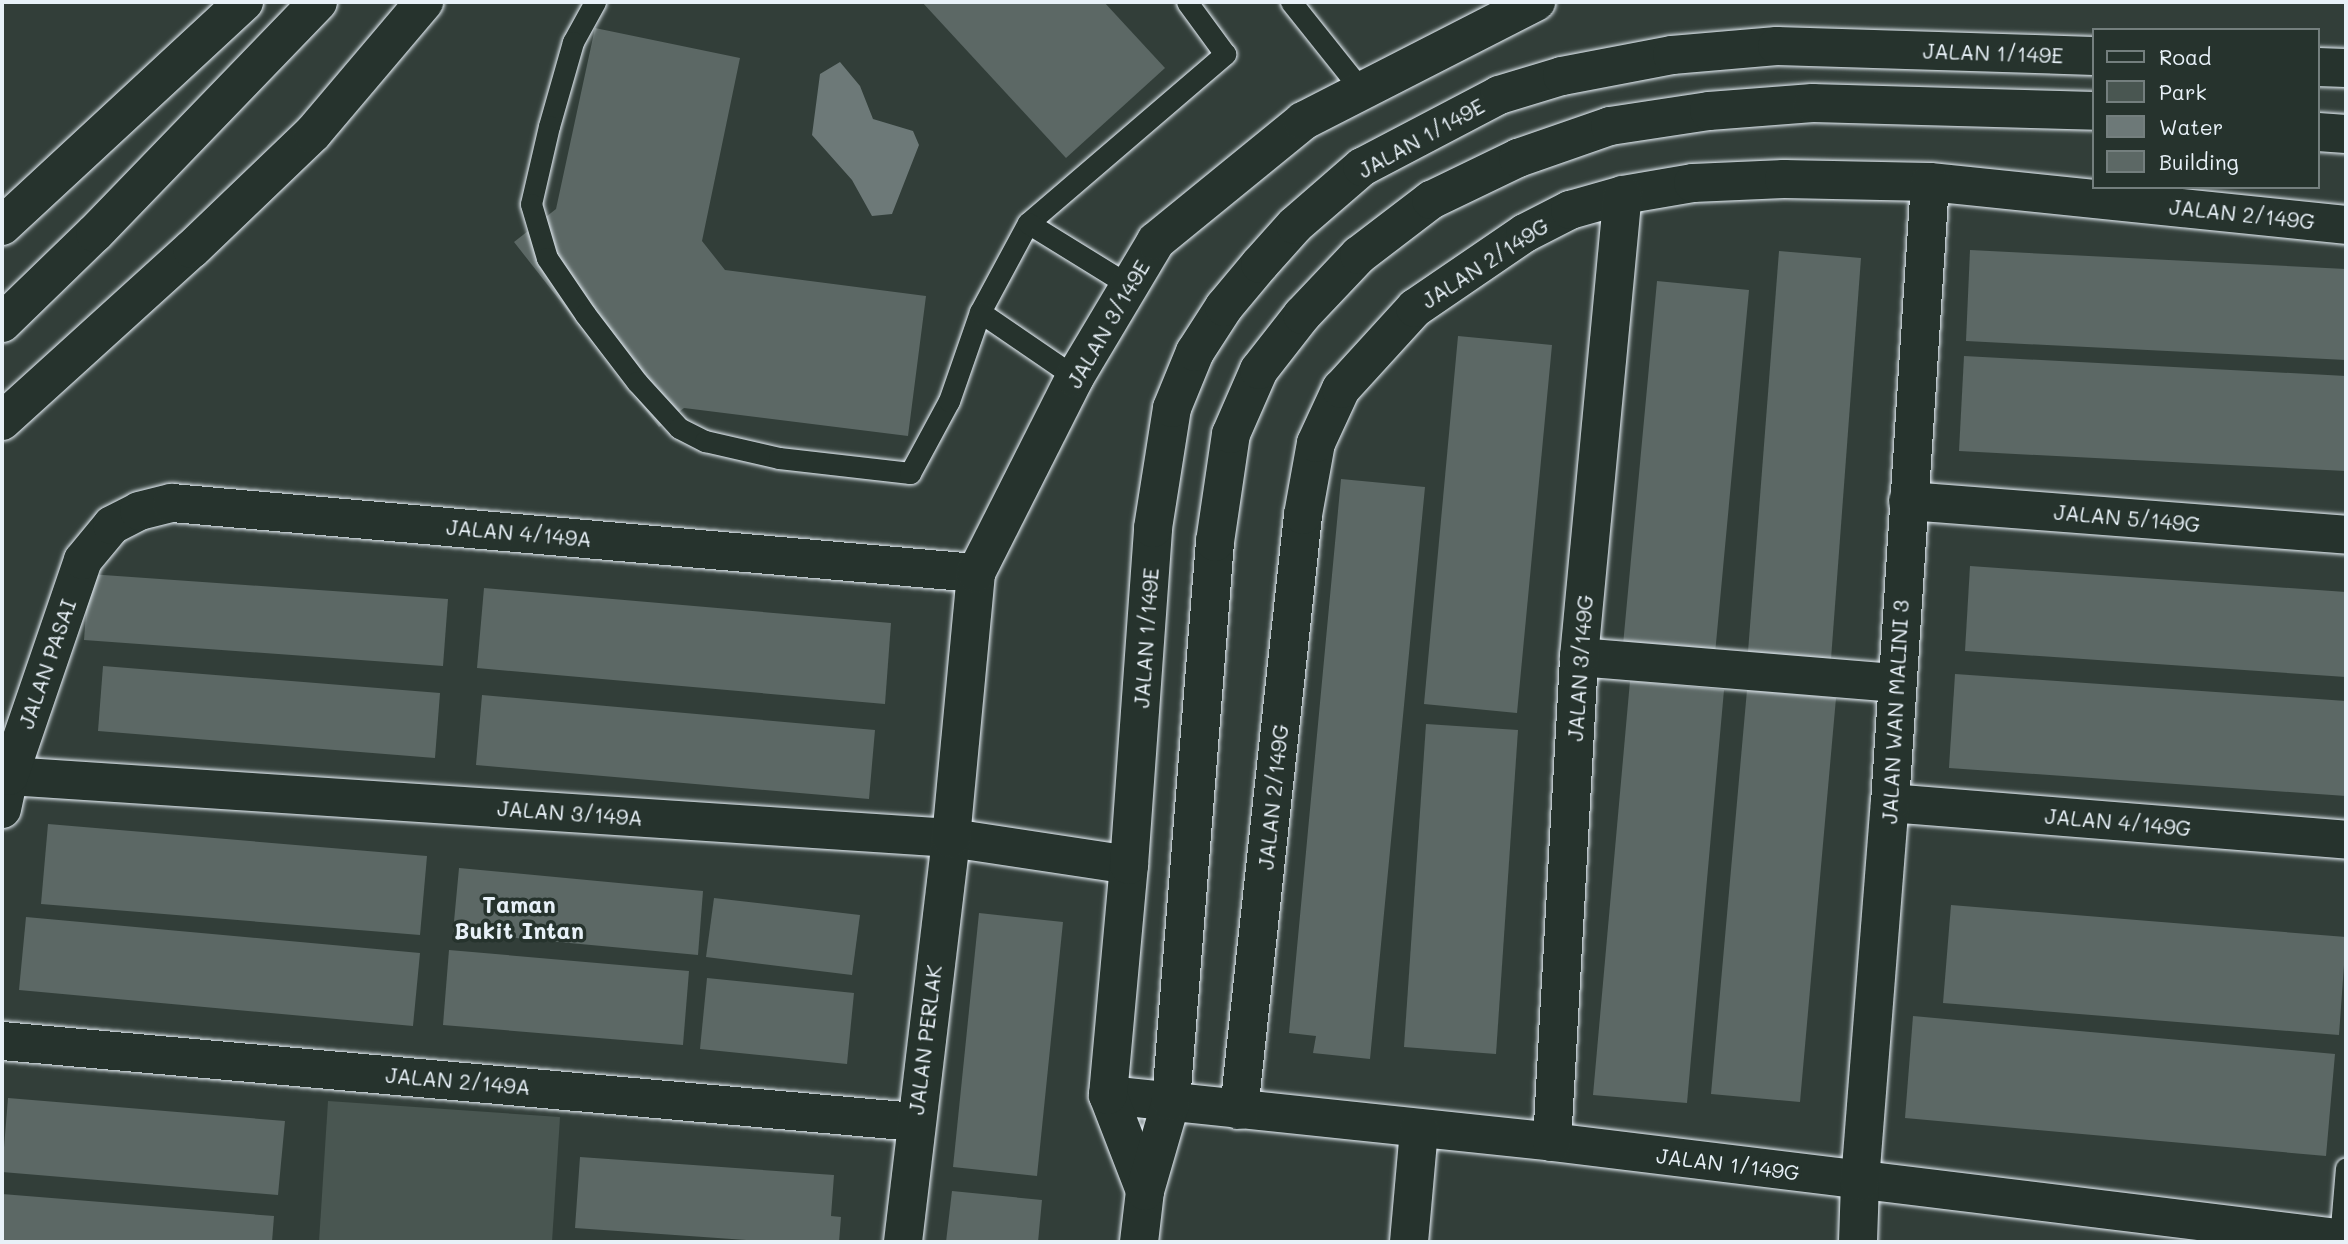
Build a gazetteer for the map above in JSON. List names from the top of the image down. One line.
{"streets":{"main road":["JALAN 1/149E","JALAN 2/149G","JALAN 3/149E","JALAN 5/149G","JALAN 4/149A","JALAN PASAI","JALAN 3/149G","JALAN WAN MALINI 3","JALAN 3/149A","JALAN 4/149G","JALAN PERLAK","JALAN 2/149A","JALAN 1/149G"]},"crossings":[["JALAN 1/149E","JALAN 3/149A"],["JALAN 1/149E","JALAN 1/149G"],["JALAN 2/149G","JALAN 3/149G"],["JALAN 2/149G","JALAN WAN MALINI 3"],["JALAN 2/149G","JALAN 1/149G"],["JALAN 3/149E","JALAN 4/149A"],["JALAN 3/149E","JALAN 3/149A"],["JALAN 3/149E","JALAN PERLAK"],["JALAN 5/149G","JALAN WAN MALINI 3"],["JALAN 4/149A","JALAN PASAI"],["JALAN PASAI","JALAN 3/149A"],["JALAN 3/149G","JALAN 1/149G"],["JALAN WAN MALINI 3","JALAN 4/149G"],["JALAN WAN MALINI 3","JALAN 1/149G"],["JALAN 3/149A","JALAN PERLAK"],["JALAN PERLAK","JALAN 2/149A"]],"districts":["Taman Bukit Intan"],"legend":["Road","Park","Water","Building"]}
